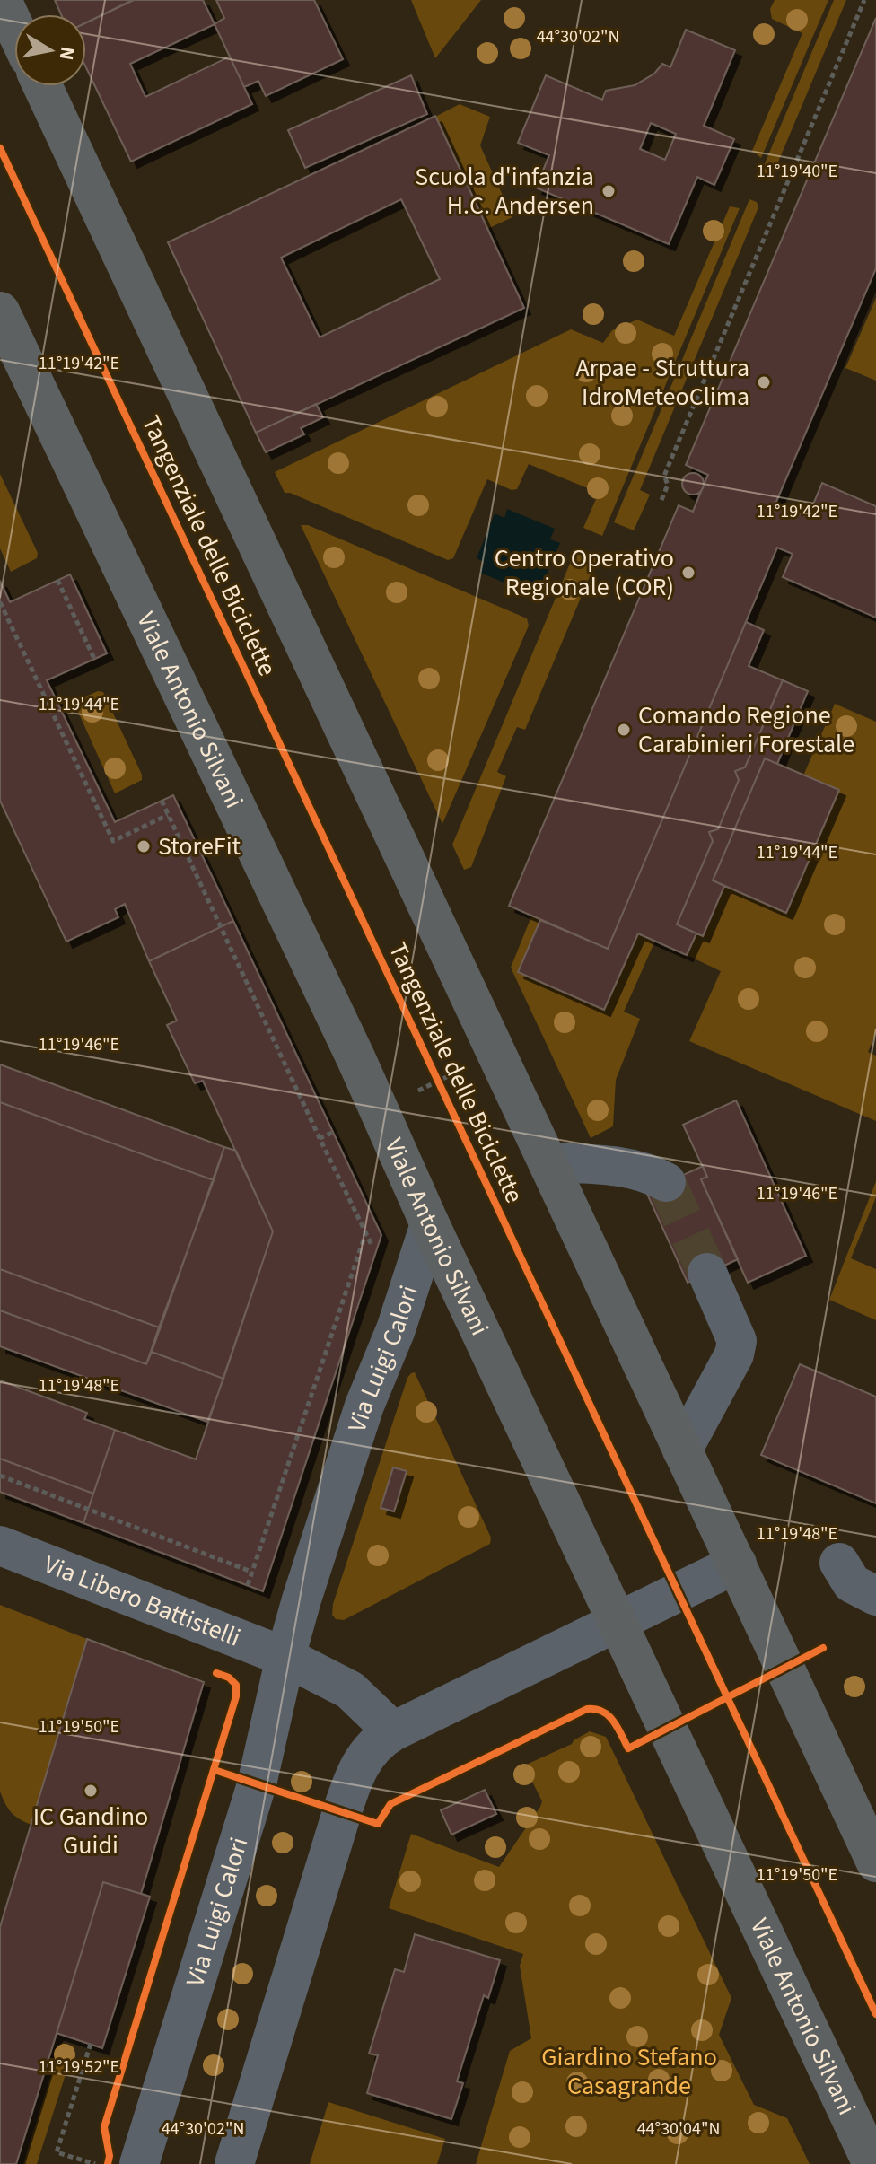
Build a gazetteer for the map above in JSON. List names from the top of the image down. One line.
{"streets":{"main road":["Viale Antonio Silvani"],"street":["Via Luigi Calori","Via Libero Battistelli"],"cycle path":["Tangenziale delle Biciclette"]},"crossings":[["Viale Antonio Silvani","Via Luigi Calori"],["Via Luigi Calori","Via Libero Battistelli"]],"parks":["Giardino Stefano Casagrande"],"places":["Scuola d'infanzia H.C. Andersen","Arpae - Struttura IdroMeteoClima","Centro Operativo Regionale (COR)","Comando Regione Carabinieri Forestale","StoreFit","IC Gandino Guidi"],"north":"right","coordinates":["44°30'02\"N","11°19'40\"E","11°19'42\"E","11°19'44\"E","11°19'46\"E","11°19'48\"E","11°19'50\"E","11°19'52\"E","44°30'04\"N"]}
